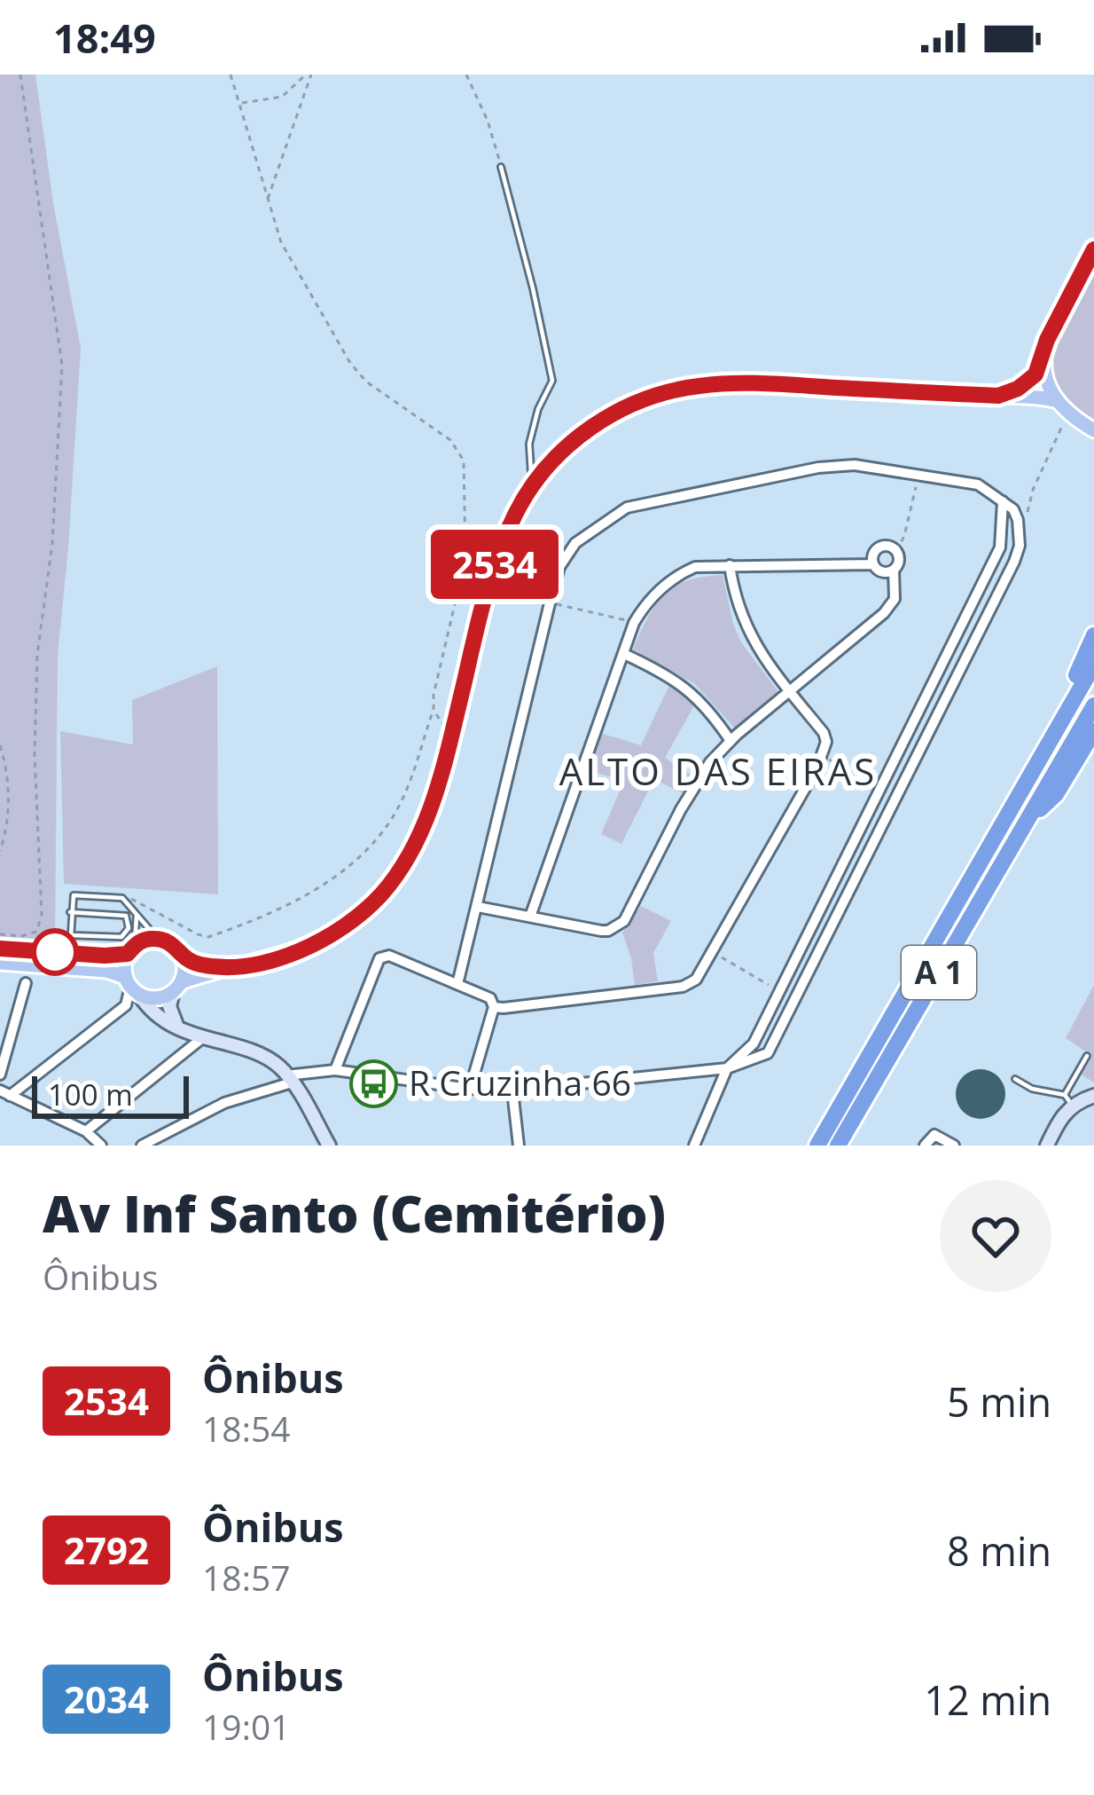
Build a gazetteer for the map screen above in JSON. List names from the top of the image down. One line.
{"streets":{"highway":["A 1"]},"districts":["ALTO DAS EIRAS"],"places":{"bus stop":["R Cruzinha 66"]},"lines":["bus line 2534"],"scale_bar":"100 m","page":{"status":"18:49","on_map":"2534","scale":"100 m","heading":["Av Inf Santo (Cemitério)","Ônibus"],"list":[{"mark":"2534","name":"Ônibus","note":"18:54","value":"5 min"},{"mark":"2792","name":"Ônibus","note":"18:57","value":"8 min"},{"mark":"2034","name":"Ônibus","note":"19:01","value":"12 min"}]}}
